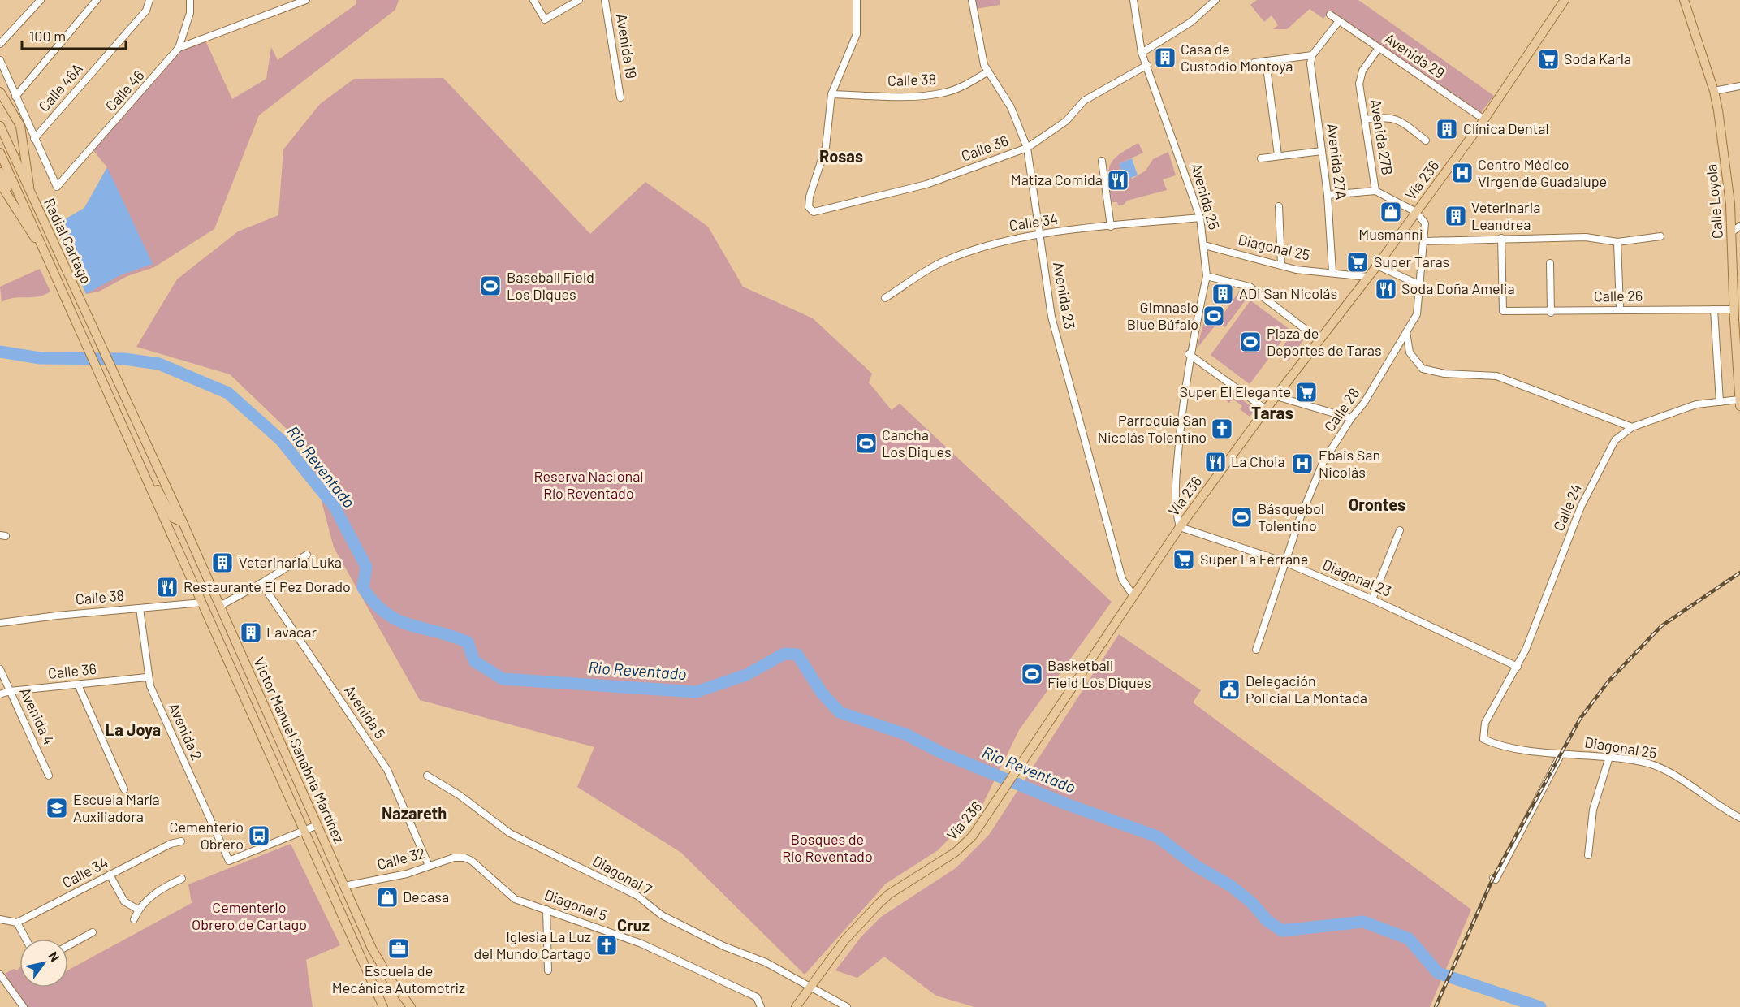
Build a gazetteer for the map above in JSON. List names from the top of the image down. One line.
{"streets":{"main road":["Vía 236","Calle Loyola","Radial Cartago","Victor Manuel Sanabria Martínez"],"street":["Avenida 19","Avenida 29","Calle 38","Calle 46A","Calle 46","Avenida 27B","Calle 36","Avenida 27A","Avenida 25","Calle 34","Diagonal 25","Avenida 23","Calle 26","Calle 28","Calle 24","Diagonal 23","Avenida 5","Avenida 4","Avenida 2","Calle 32","Diagonal 7","Diagonal 5"]},"crossings":[["Avenida 29","Avenida 27B"],["Avenida 29","Vía 236"],["Calle 38","Calle 36"],["Calle 38","Avenida 23"],["Calle 38","Avenida 2"],["Calle 38","Victor Manuel Sanabria Martínez"],["Calle 46A","Calle 46"],["Avenida 27B","Vía 236"],["Avenida 27B","Calle 28"],["Calle 36","Avenida 25"],["Calle 36","Avenida 23"],["Calle 36","Avenida 4"],["Calle 36","Avenida 2"],["Avenida 27A","Diagonal 25"],["Vía 236","Avenida 25"],["Vía 236","Diagonal 25"],["Vía 236","Avenida 23"],["Vía 236","Calle 28"],["Vía 236","Diagonal 23"],["Vía 236","Diagonal 7"],["Avenida 25","Calle 34"],["Avenida 25","Diagonal 25"],["Avenida 25","Diagonal 23"],["Calle Loyola","Calle 26"],["Calle Loyola","Calle 24"],["Calle 34","Avenida 23"],["Radial Cartago","Victor Manuel Sanabria Martínez"],["Diagonal 25","Calle 24"],["Calle 28","Diagonal 23"],["Calle 24","Diagonal 23"],["Avenida 5","Calle 32"],["Avenida 2","Victor Manuel Sanabria Martínez"],["Victor Manuel Sanabria Martínez","Calle 32"],["Calle 32","Diagonal 5"]],"districts":["Rosas","Taras","Orontes","La Joya","Nazareth","Cruz"],"water":["Rio Reventado"],"parks":["Reserva Nacional Río Reventado","Bosques de Río Reventado","Cementerio Obrero de Cartago"],"places":{"building":["Casa de Custodio Montoya","Clínica Dental","Veterinaria Leandrea","ADI San Nicolás","Veterinaria Luka","Lavacar"],"supermarket":["Soda Karla","Super Taras","Super El Elegante","Super La Ferrane"],"hospital":["Centro Médico Virgen de Guadalupe","Ebais San Nicolás"],"restaurant":["Matiza Comida","Soda Doña Amelia","La Chola","Restaurante El Pez Dorado"],"shop":["Musmanni","Decasa"],"sports":["Baseball Field Los Diques","Gimnasio Blue Búfalo","Plaza de Deportes de Taras","Cancha Los Diques","Básquebol Tolentino","Basketball Field Los Diques"],"church":["Parroquia San Nicolás Tolentino","Iglesia La Luz del Mundo Cartago"],"public building":["Delegación Policial La Montada"],"school or university":["Escuela María Auxiliadora"],"bus stop":["Cementerio Obrero"],"office":["Escuela de Mecánica Automotriz"]},"scale_bar":"100 m","north":"top right"}
